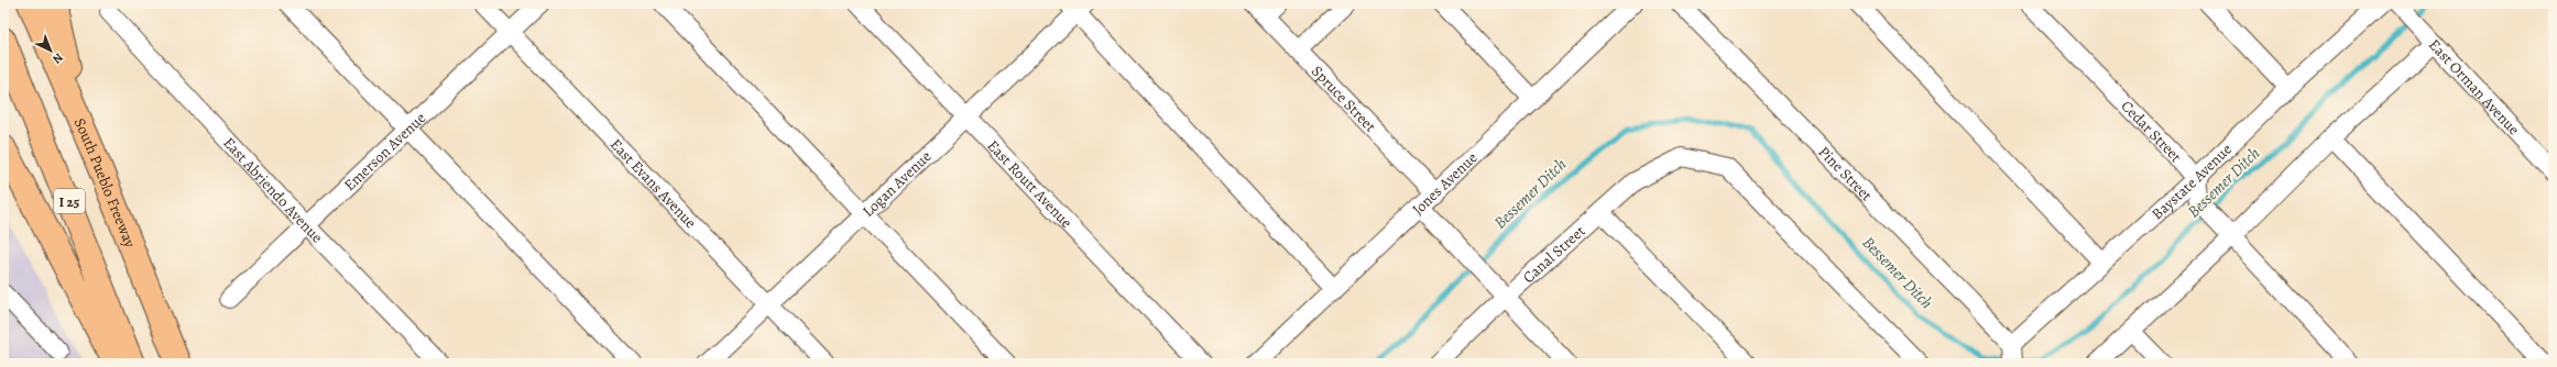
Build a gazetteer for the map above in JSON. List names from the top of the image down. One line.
{"streets":{"highway":["South Pueblo Freeway","I 25"],"street":["East Orman Avenue","Spruce Street","Cedar Street","Emerson Avenue","Pine Street","Baystate Avenue","East Evans Avenue","Logan Avenue","Jones Avenue","East Routt Avenue","East Abriendo Avenue","Canal Street"]},"crossings":[["Spruce Street","Jones Avenue"],["Cedar Street","Baystate Avenue"],["Emerson Avenue","East Evans Avenue"],["Emerson Avenue","East Abriendo Avenue"],["Pine Street","Baystate Avenue"],["East Evans Avenue","Logan Avenue"],["Logan Avenue","East Routt Avenue"]],"water":["Bessemer Ditch"],"north":"bottom right"}
